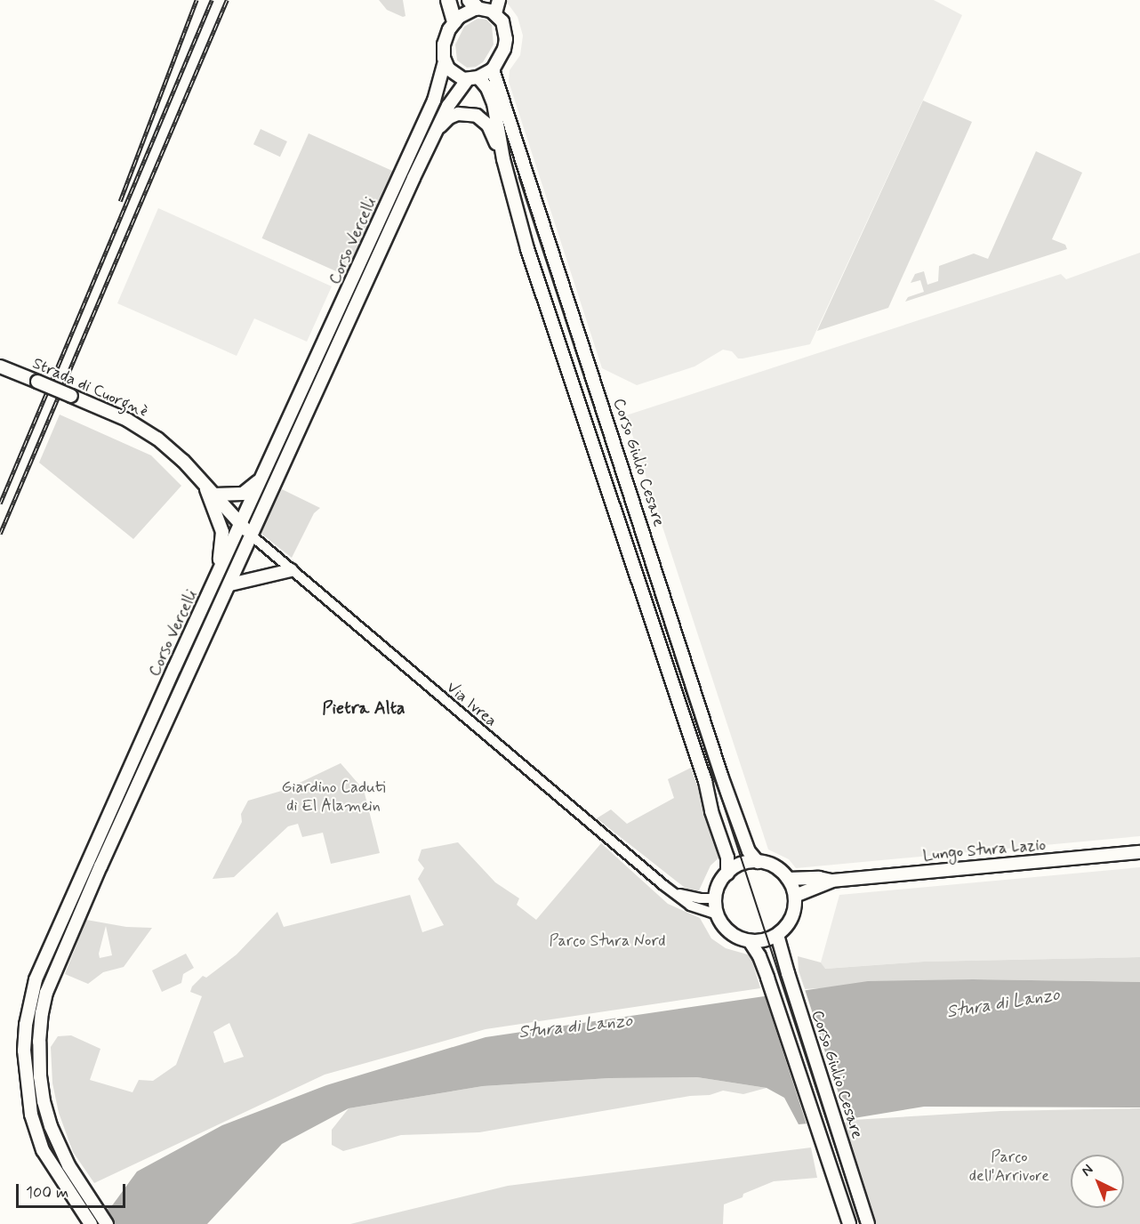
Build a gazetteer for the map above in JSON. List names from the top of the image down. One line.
{"streets":{"main road":["Corso Vercelli","Strada di Cuorgnè","Corso Giulio Cesare","Lungo Stura Lazio"],"street":["Via Ivrea"]},"crossings":[["Corso Vercelli","Strada di Cuorgnè"],["Corso Vercelli","Corso Giulio Cesare"],["Corso Vercelli","Via Ivrea"],["Strada di Cuorgnè","Via Ivrea"],["Corso Giulio Cesare","Via Ivrea"],["Corso Giulio Cesare","Lungo Stura Lazio"],["Via Ivrea","Lungo Stura Lazio"]],"districts":["Pietra Alta"],"water":["Stura di Lanzo"],"parks":["Giardino Caduti di El Alamein","Parco Stura Nord","Parco dell'Arrivore"],"scale_bar":"100 m","north":"top left"}
